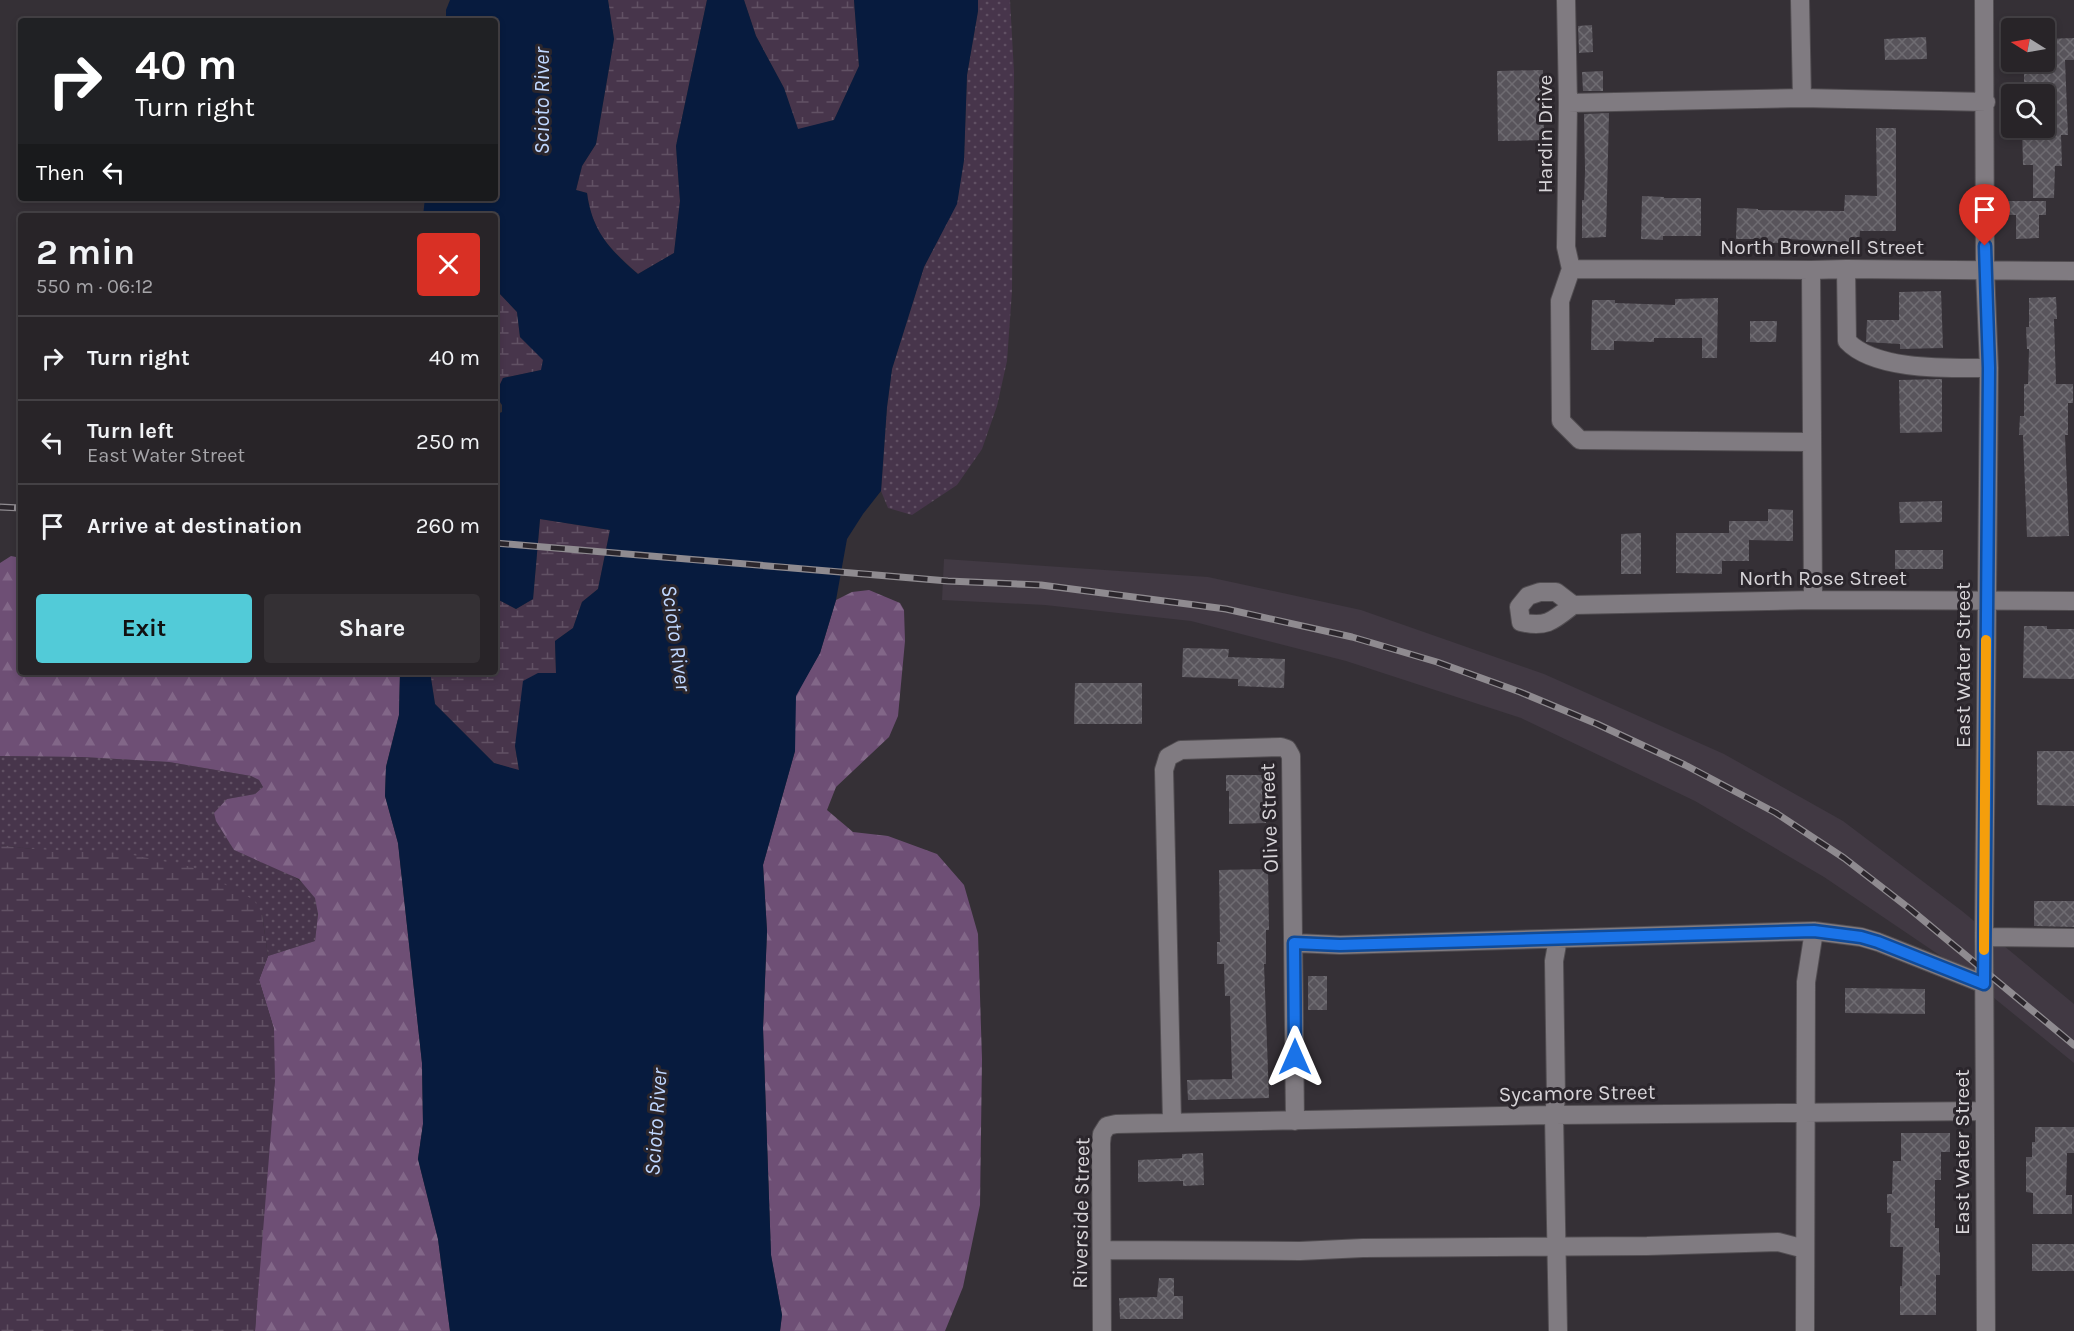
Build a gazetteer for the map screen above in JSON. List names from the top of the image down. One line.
{"streets":{"street":["Hardin Drive","North Brownell Street","North Rose Street","East Water Street","Olive Street","Sycamore Street","Riverside Street"]},"crossings":[["Hardin Drive","North Brownell Street"],["North Brownell Street","East Water Street"],["North Rose Street","East Water Street"],["East Water Street","Sycamore Street"],["Olive Street","Sycamore Street"],["Olive Street","Riverside Street"],["Sycamore Street","Riverside Street"]],"water":["Scioto River"],"north":"left","page":{"turn":["40 m","Turn right"],"then":"Then","heading":["2 min","550 m · 06:12"],"list":[{"name":"Turn right","value":"40 m"},{"name":"Turn left","note":"East Water Street","value":"250 m"},{"name":"Arrive at destination","value":"260 m"}],"buttons":["Exit","Share"]}}
